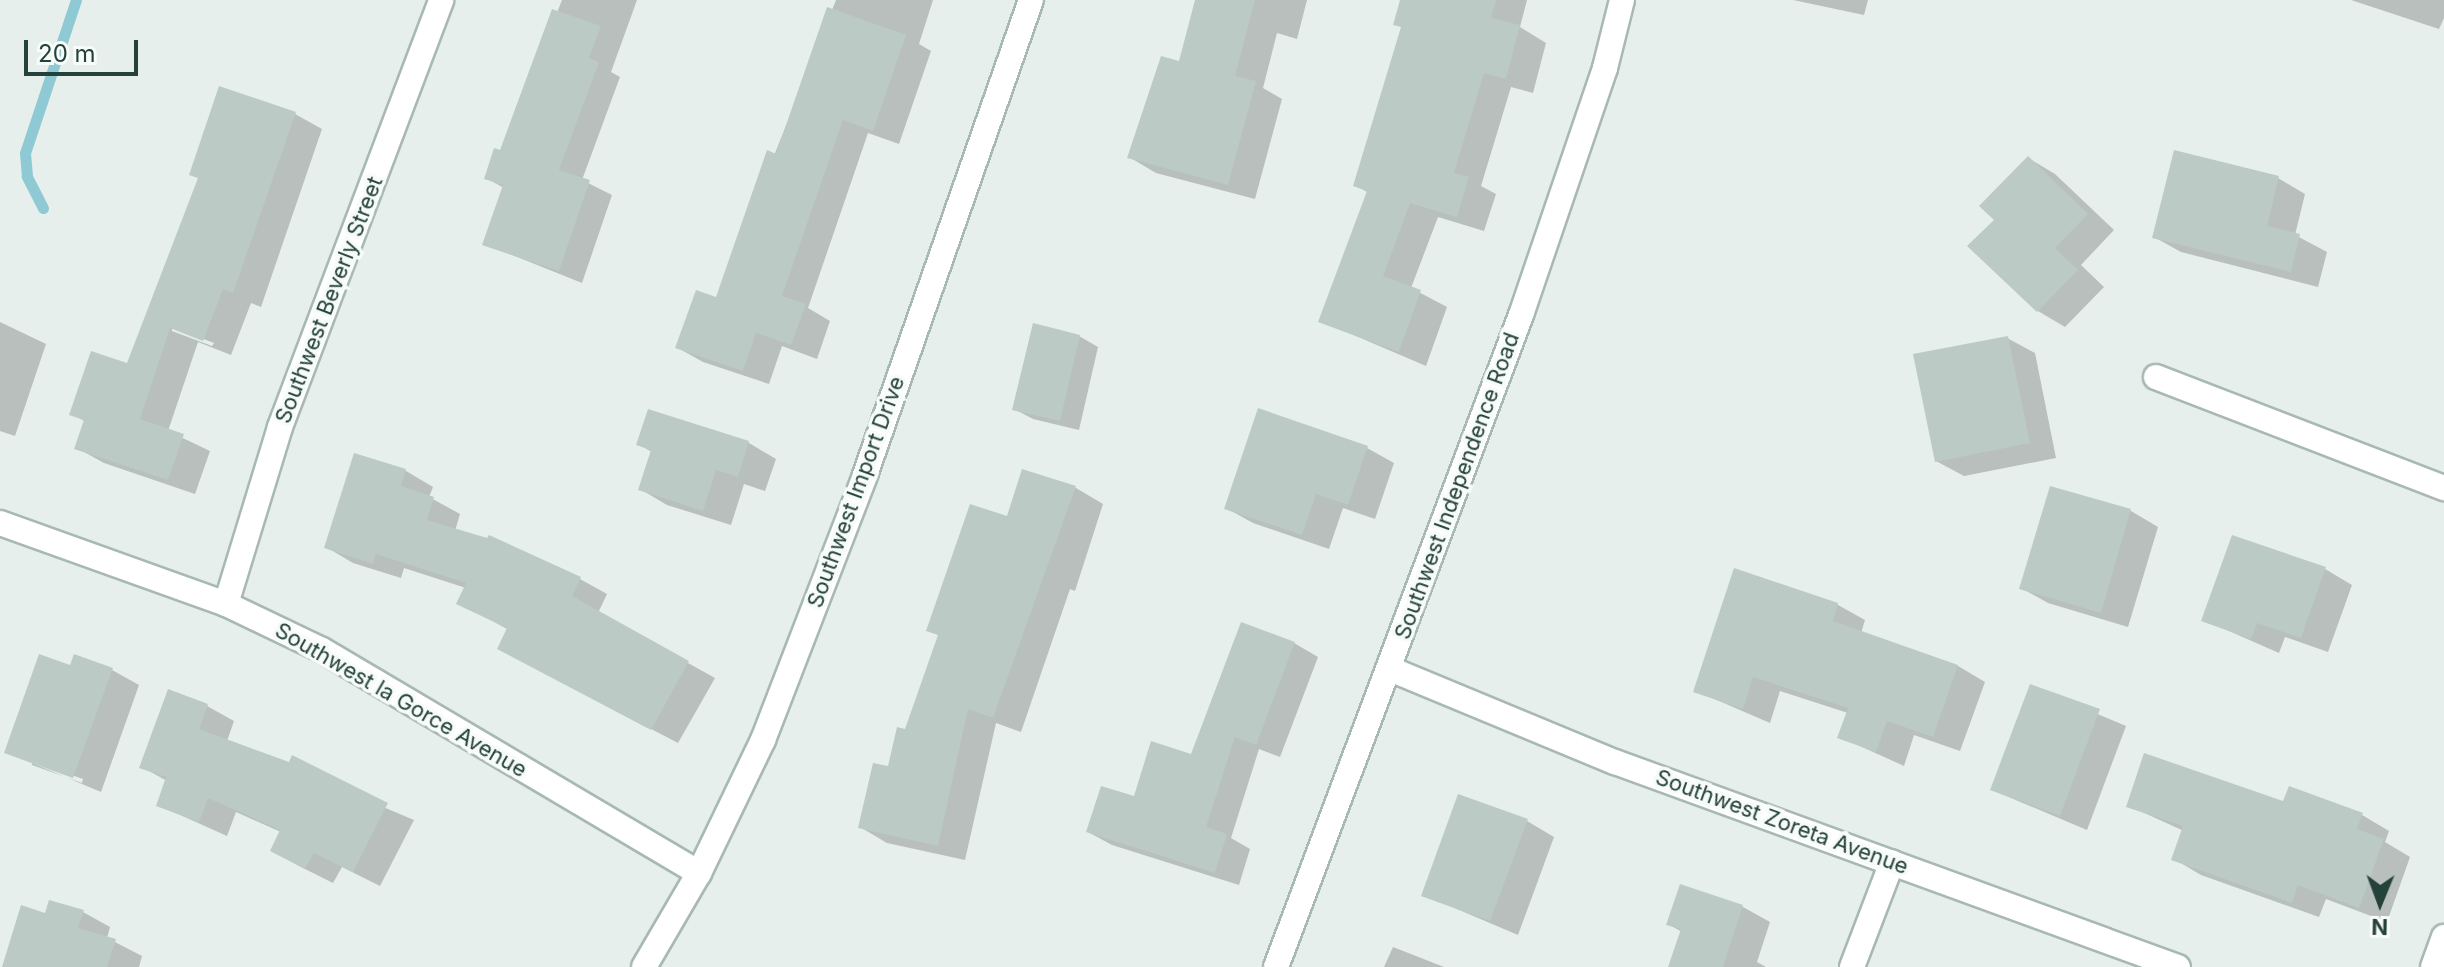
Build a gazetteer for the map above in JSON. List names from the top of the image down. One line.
{"streets":{"street":["Southwest Beverly Street","Southwest Independence Road","Southwest Import Drive","Southwest la Gorce Avenue","Southwest Zoreta Avenue"]},"crossings":[["Southwest Beverly Street","Southwest la Gorce Avenue"],["Southwest Independence Road","Southwest Zoreta Avenue"],["Southwest Import Drive","Southwest la Gorce Avenue"]],"scale_bar":"20 m","north":"bottom"}
